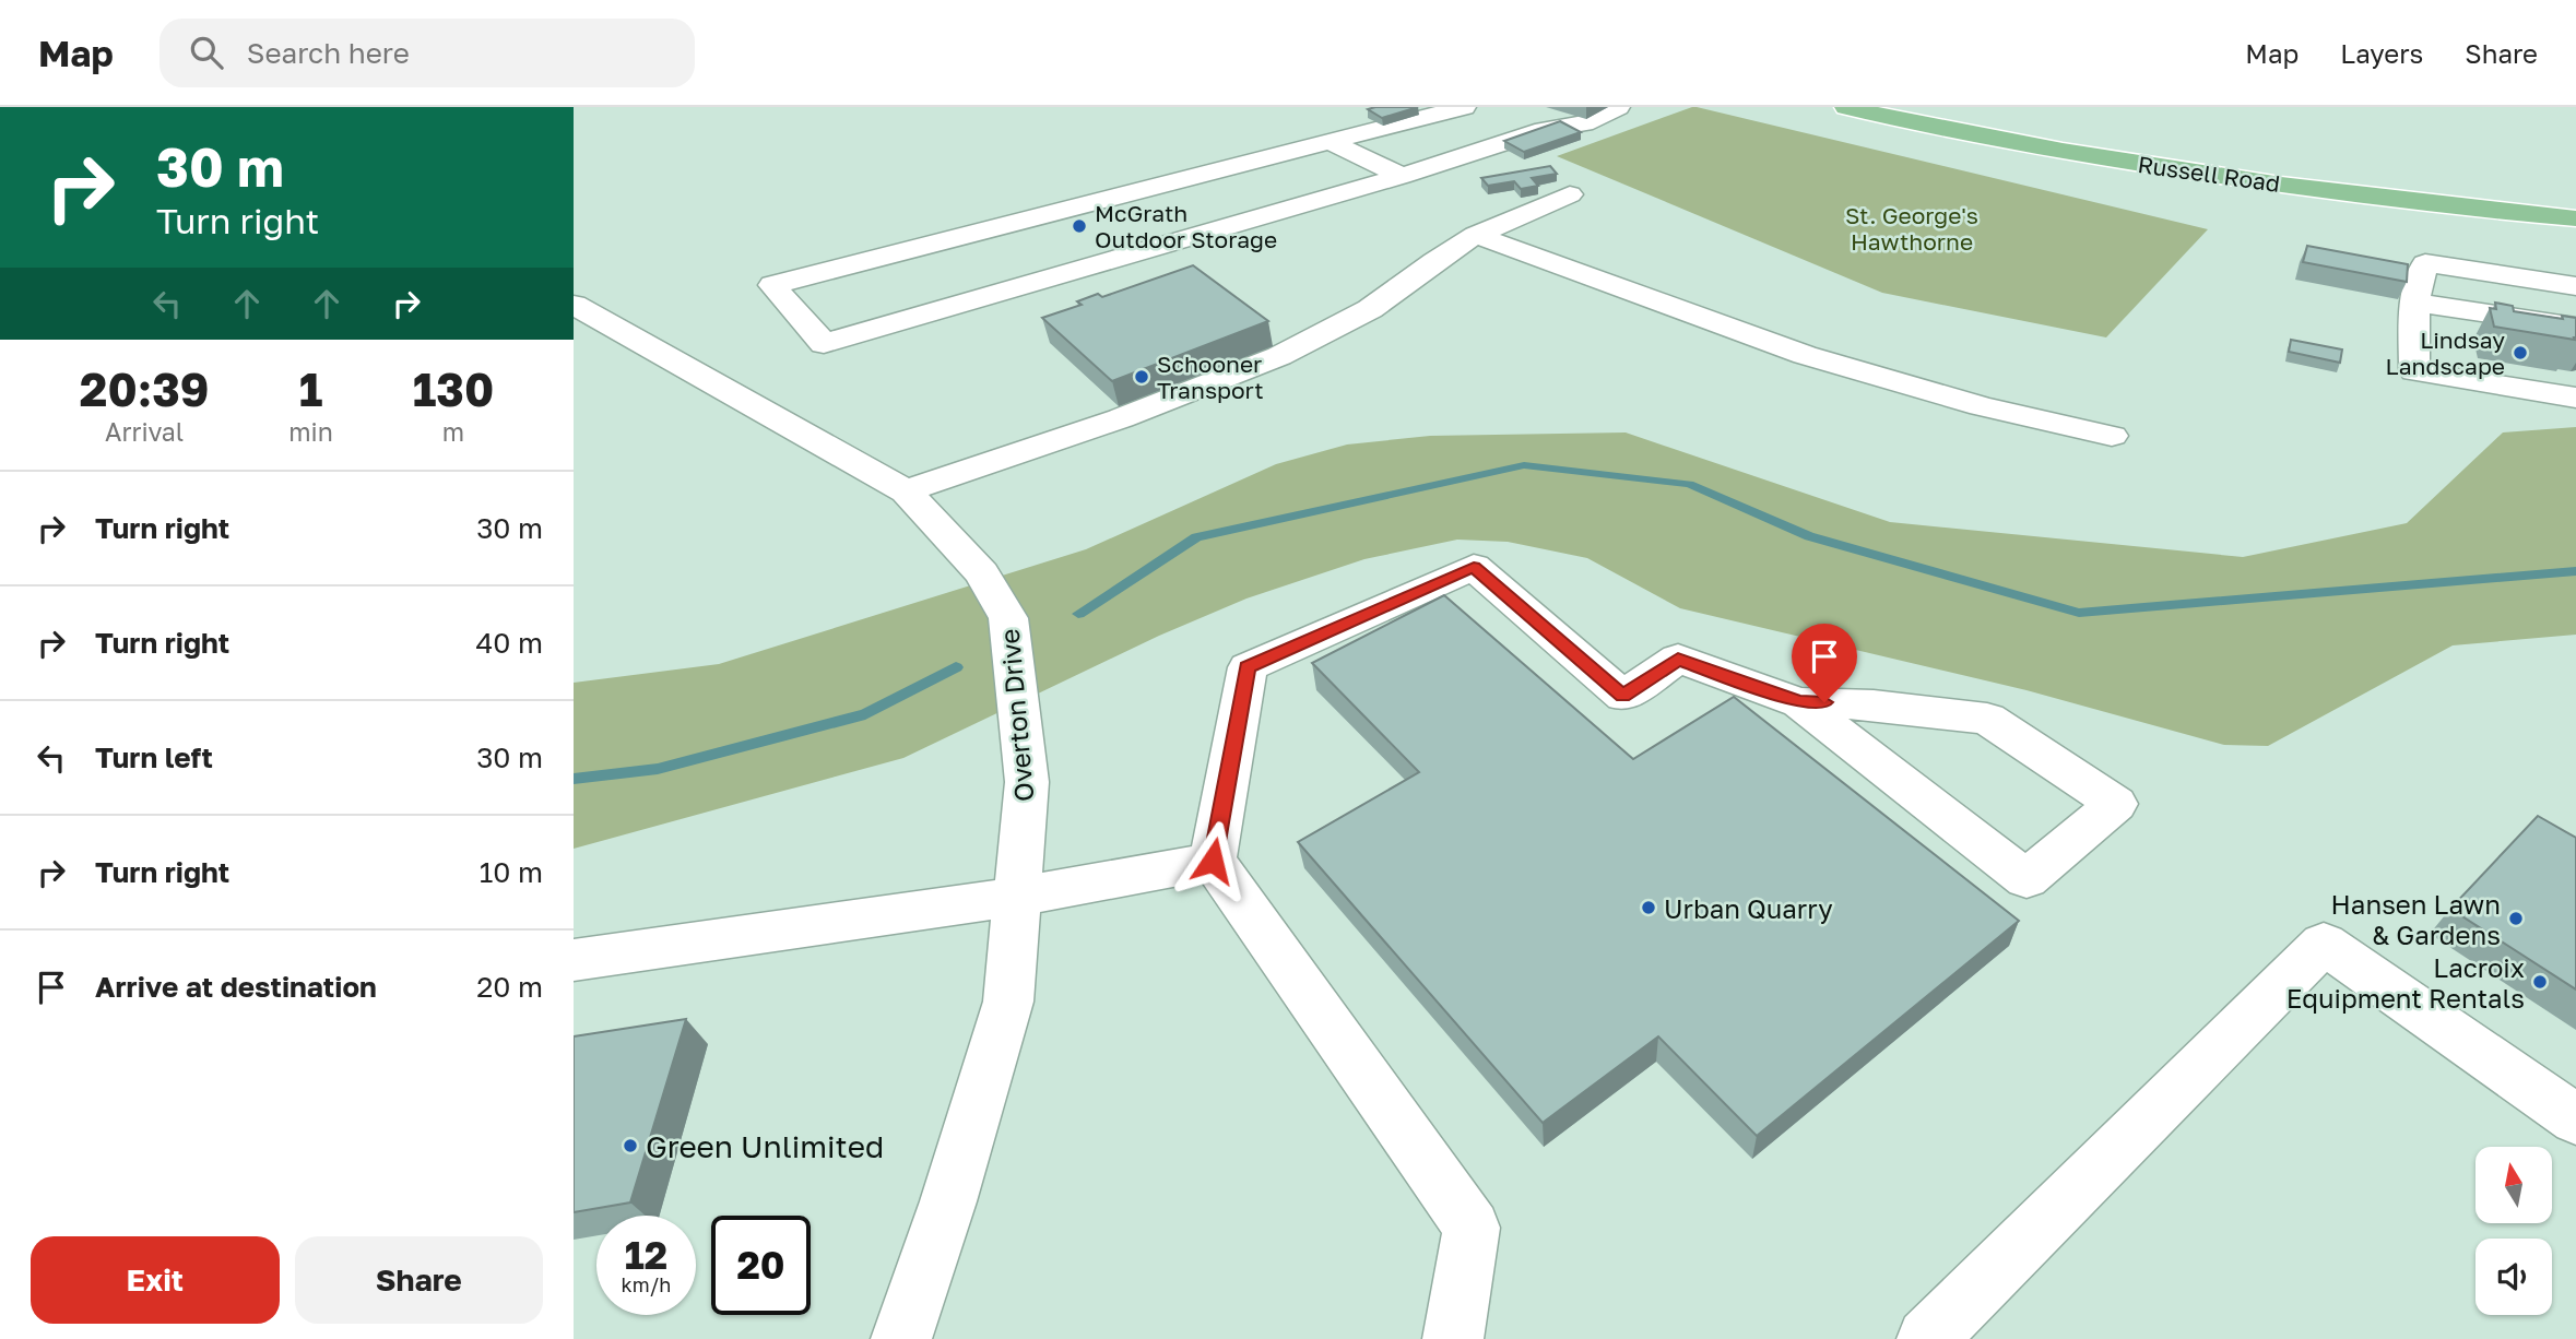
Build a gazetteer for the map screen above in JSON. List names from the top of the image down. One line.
{"streets":{"main road":["Russell Road"],"street":["Overton Drive"]},"parks":["St. George's Hawthorne"],"places":["McGrath Outdoor Storage","Lindsay Landscape","Schooner Transport","Urban Quarry","Hansen Lawn & Gardens","Lacroix Equipment Rentals","Green Unlimited"],"north":"top","page":{"header":"Map","search":"Search here","nav":["Map","Layers","Share"],"turn":["30 m","Turn right"],"eta":["20:39","Arrival","1","min","130","m"],"list":[{"name":"Turn right","value":"30 m"},{"name":"Turn right","value":"40 m"},{"name":"Turn left","value":"30 m"},{"name":"Turn right","value":"10 m"},{"name":"Arrive at destination","value":"20 m"}],"speed":"12 km/h","limit":"20","buttons":["Exit","Share"]}}
